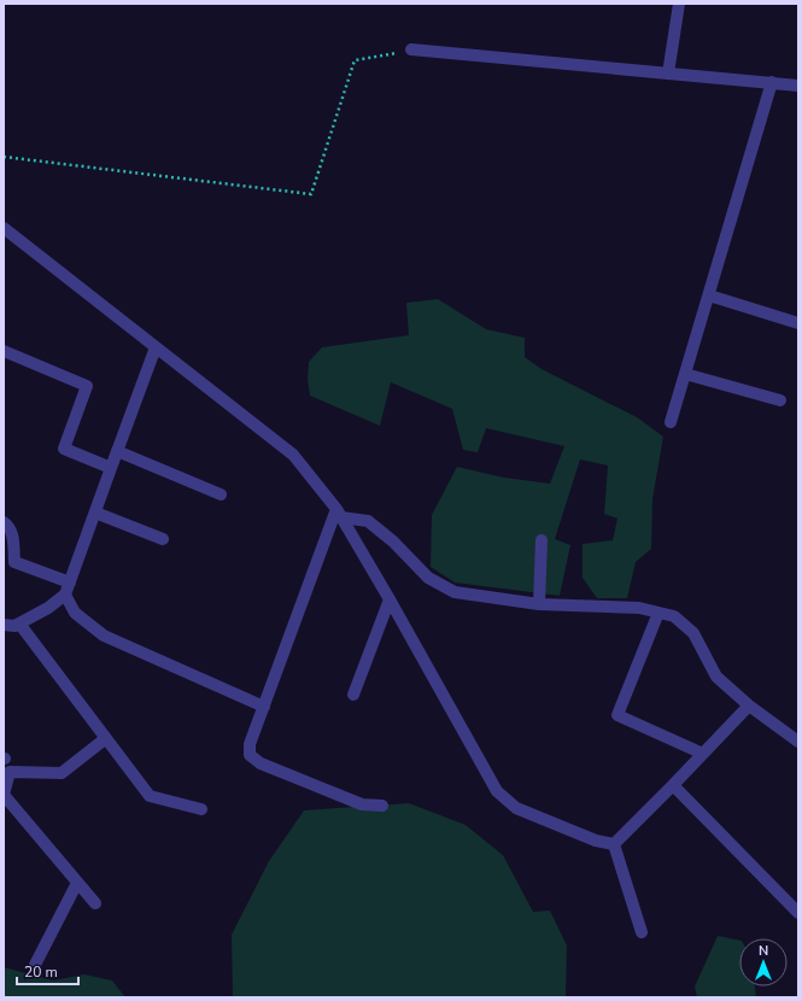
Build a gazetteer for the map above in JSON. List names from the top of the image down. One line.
{"scale_bar":"20 m","north":"top"}
